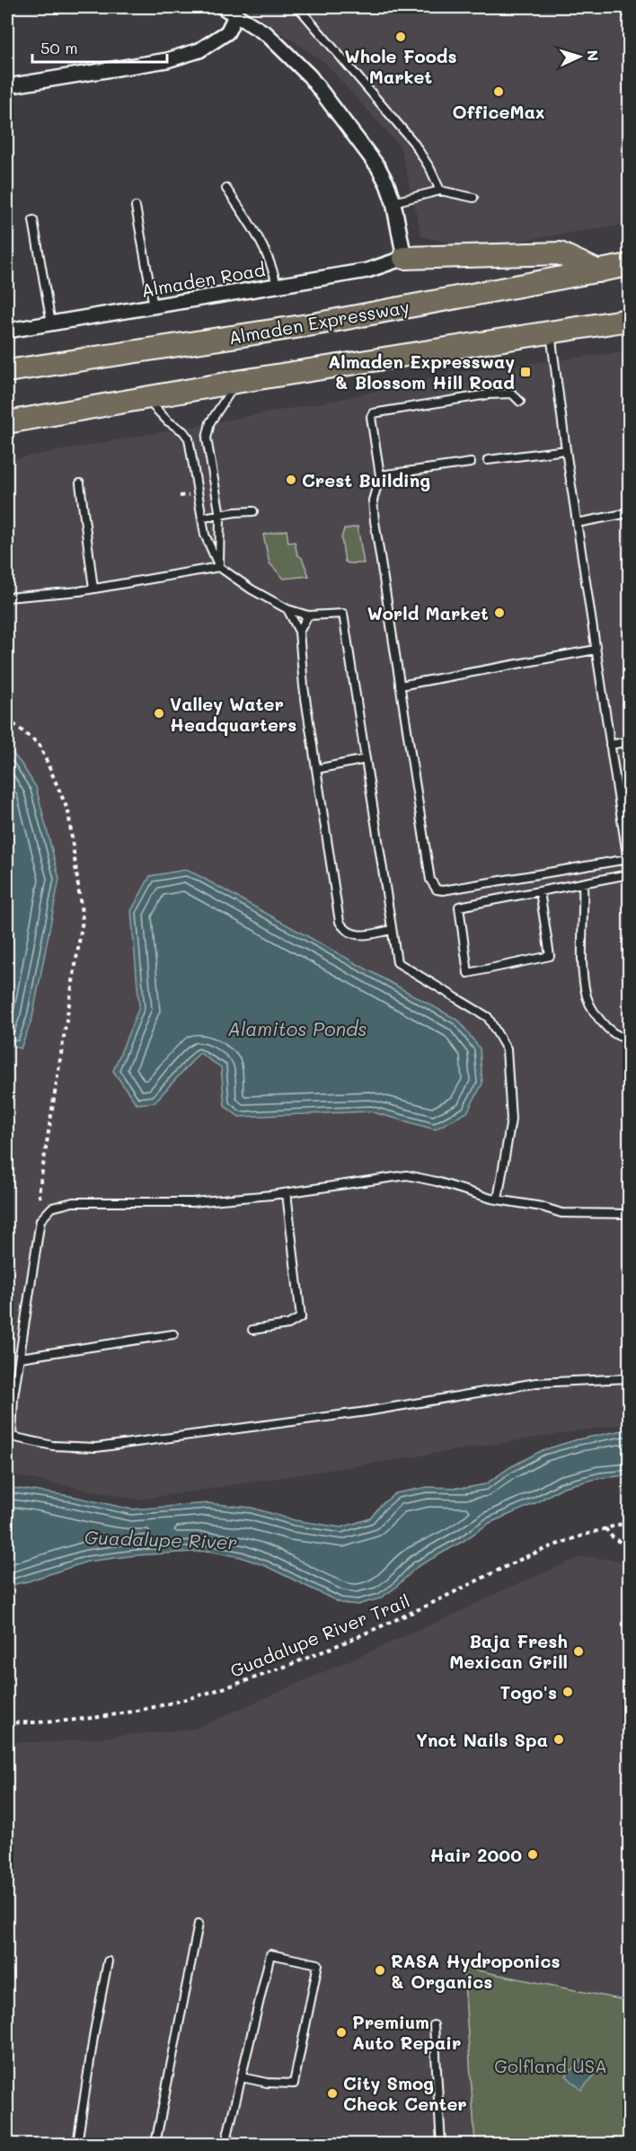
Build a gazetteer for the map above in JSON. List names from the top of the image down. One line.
{"streets":{"main road":["Almaden Expressway"],"street":["Almaden Road"],"path":["Guadalupe River Trail"]},"water":["Alamitos Ponds","Guadalupe River"],"parks":["Golfland USA"],"places":{"other":["Whole Foods Market","OfficeMax","Crest Building","World Market","Valley Water Headquarters","Baja Fresh Mexican Grill","Togo's","Ynot Nails Spa","Hair 2000","RASA Hydroponics & Organics","Premium Auto Repair","City Smog Check Center"],"transit":["Almaden Expressway & Blossom Hill Road"]},"scale_bar":"50 m","north":"right"}
